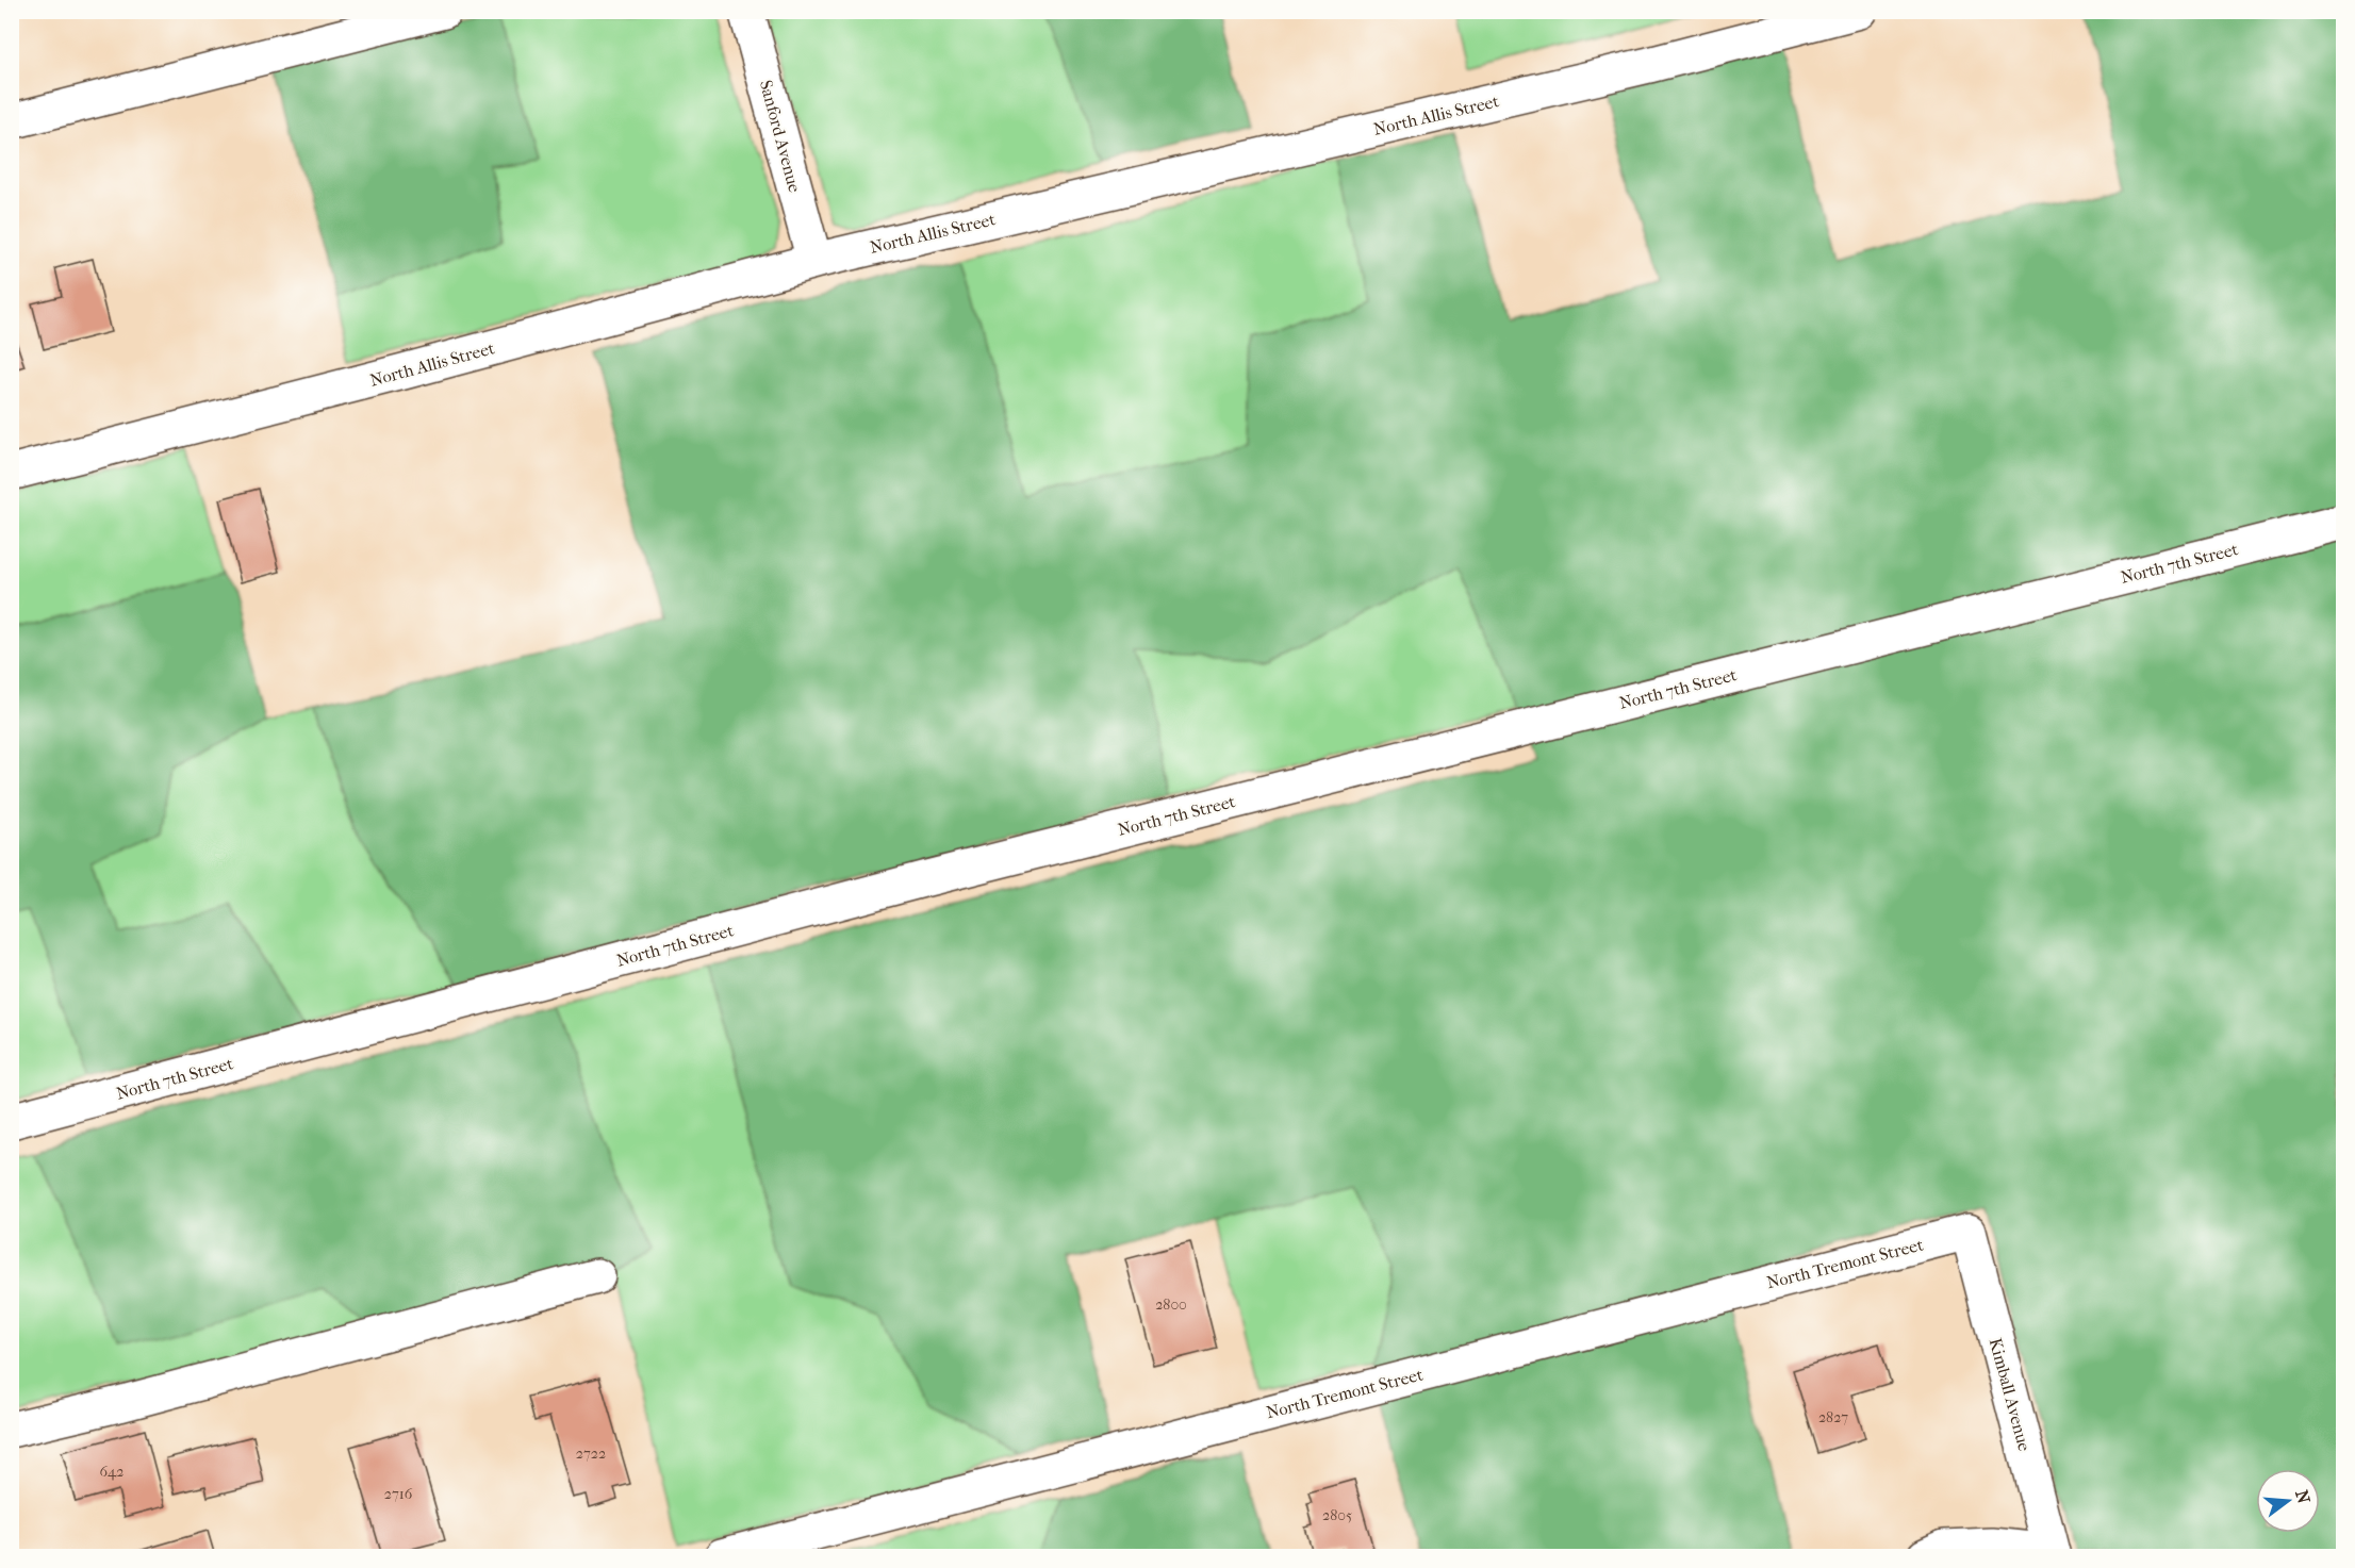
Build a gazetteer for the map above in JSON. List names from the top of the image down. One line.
{"streets":{"street":["North Allis Street","Sanford Avenue","North 7th Street","North Tremont Street","Kimball Avenue"]},"crossings":[["North Allis Street","Sanford Avenue"],["North Tremont Street","Kimball Avenue"]],"house_numbers":["2800","2827","2722","642","2716","2805"],"north":"right"}
